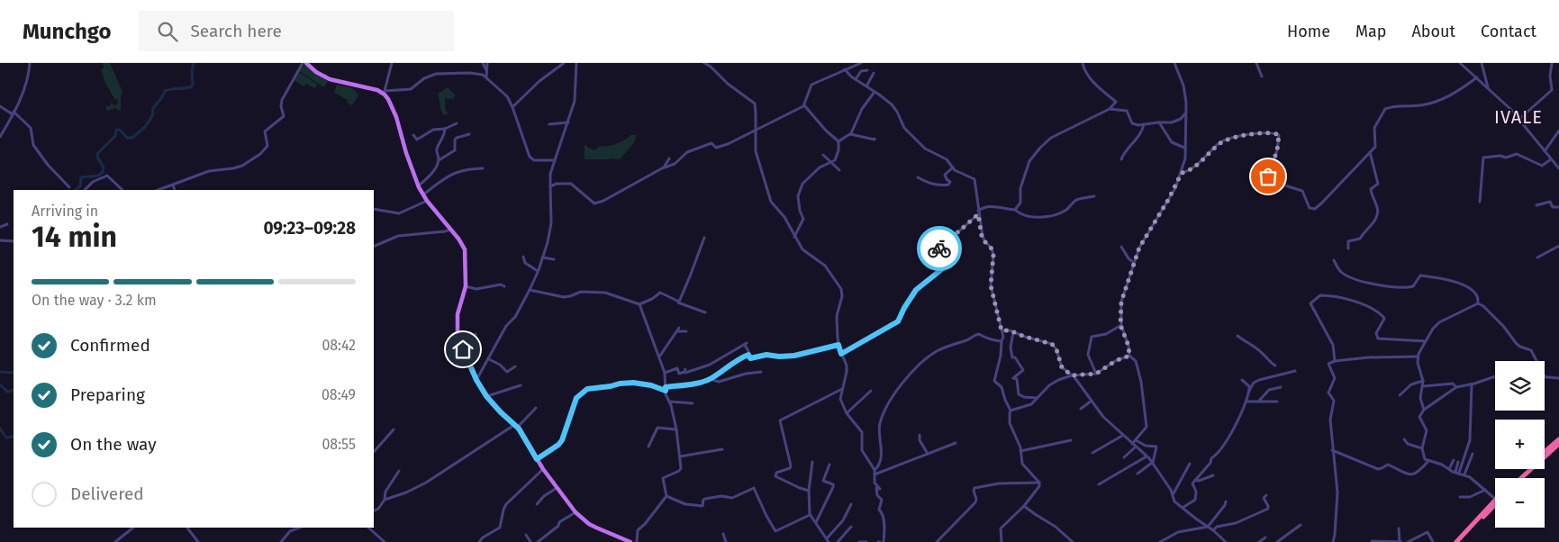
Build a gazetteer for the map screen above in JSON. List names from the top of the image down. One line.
{"districts":["IVALE"],"page":{"header":"Munchgo","search":"Search here","nav":["Home","Map","About","Contact"],"heading":["14 min","Arriving in","09:23–09:28"],"bar":"On the way · 3.2 km","list":[["Confirmed","08:42"],["Preparing","08:49"],["On the way","08:55"],"Delivered"],"map_buttons":["+","−"]}}
